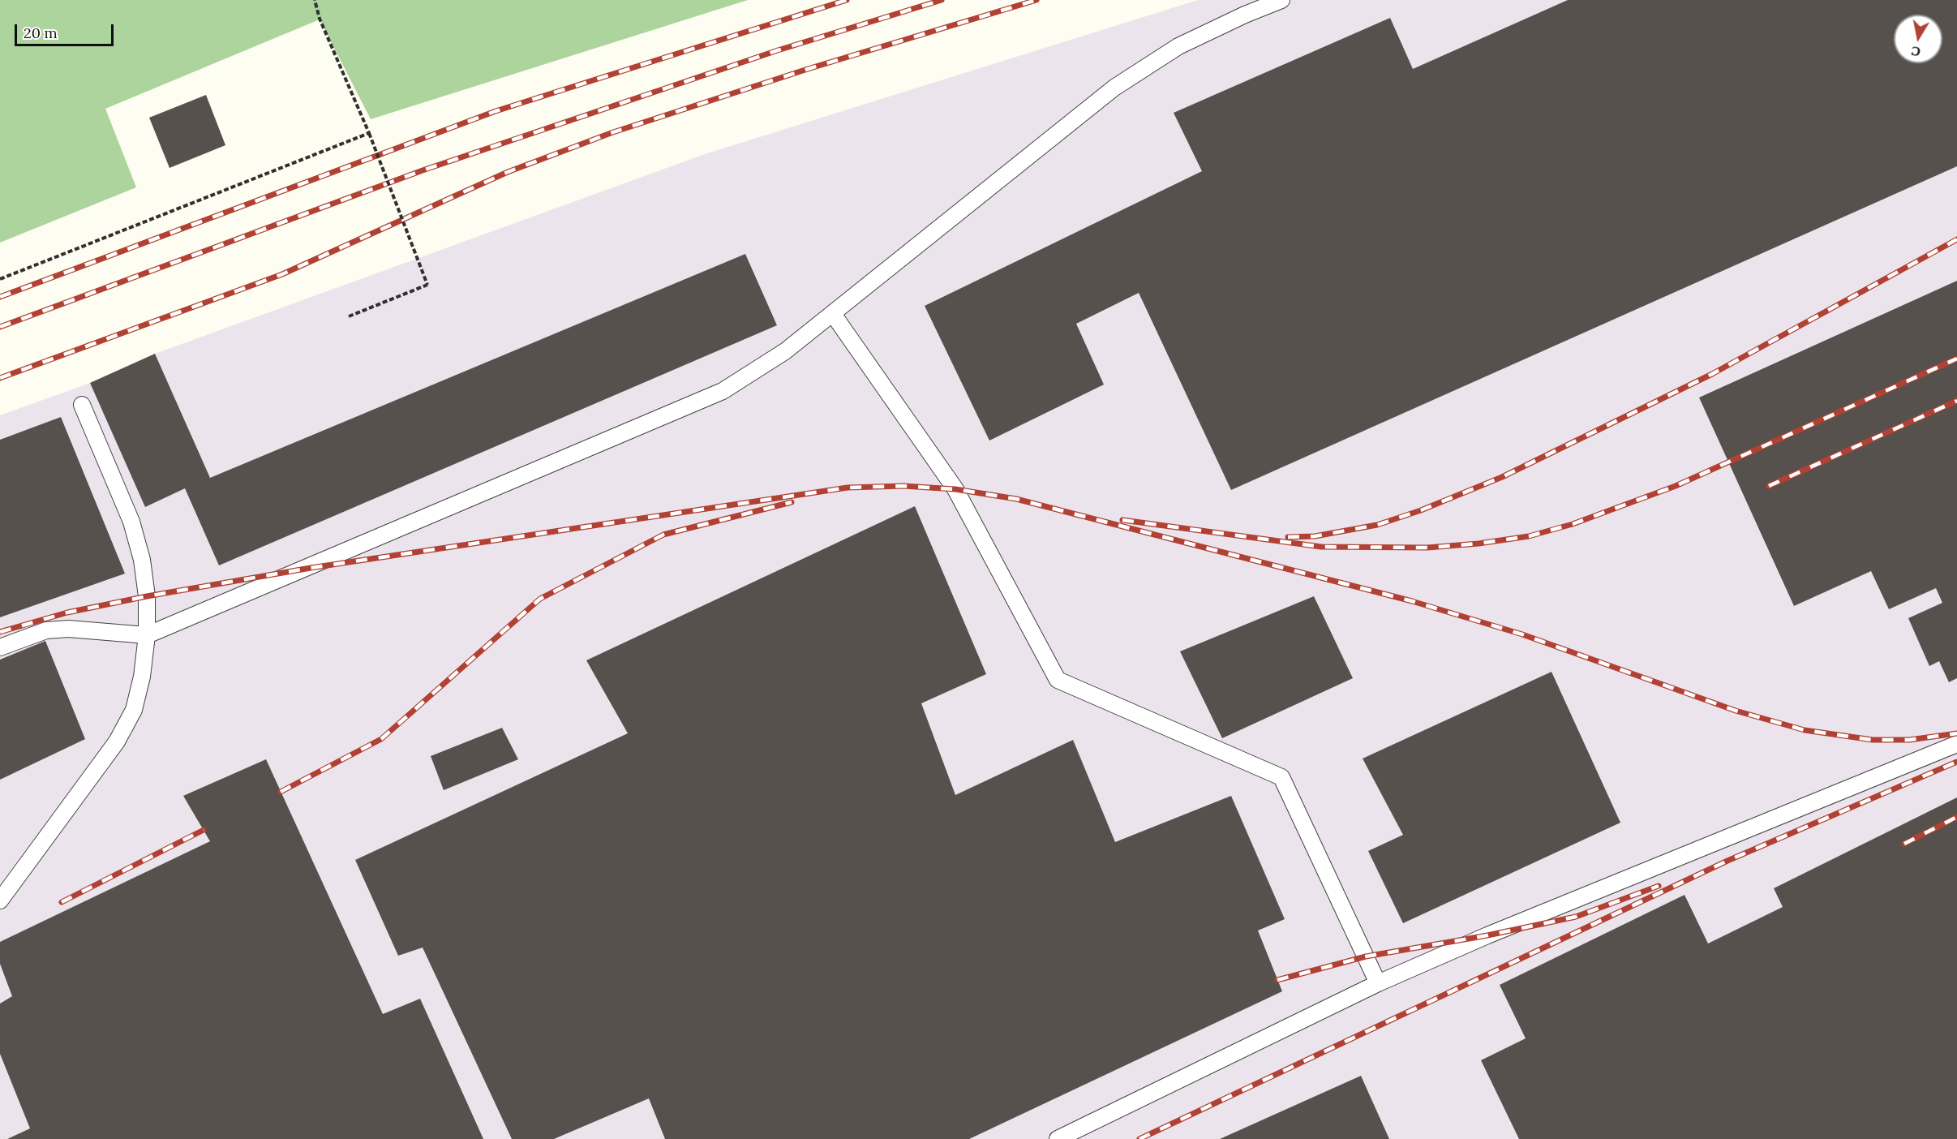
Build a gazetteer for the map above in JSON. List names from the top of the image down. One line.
{"scale_bar":"20 m","north":"bottom"}
